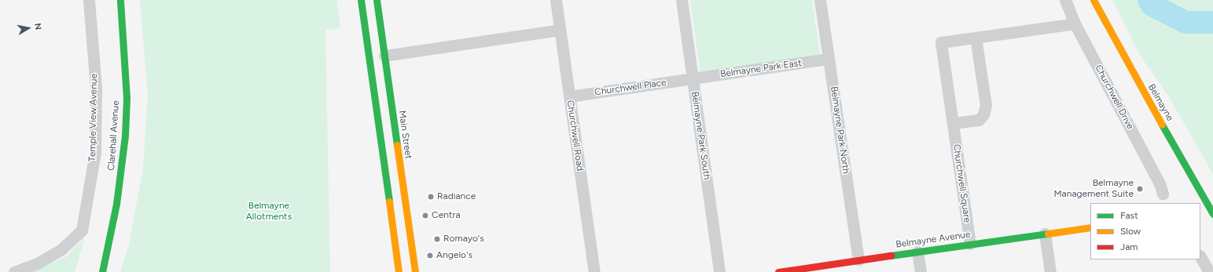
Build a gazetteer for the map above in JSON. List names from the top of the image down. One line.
{"streets":{"street":["Belmayne Park East","Churchwell Place","Churchwell Drive","Belmayne","Temple View Avenue","Belmayne Park North","Main Street","Clarehall Avenue","Churchwell Road","Belmayne Park South","Churchwell Square","Belmayne Avenue"]},"crossings":[["Belmayne Park East","Churchwell Place"],["Belmayne Park East","Belmayne Park North"],["Belmayne Park East","Belmayne Park South"],["Churchwell Place","Churchwell Road"],["Churchwell Place","Belmayne Park South"],["Churchwell Drive","Churchwell Square"],["Belmayne Park North","Belmayne Avenue"],["Churchwell Square","Belmayne Avenue"]],"parks":["Belmayne Allotments"],"places":["Belmayne Management Suite","Radiance","Centra","Romayo's","Angelo's"],"legend":["Fast","Slow","Jam"],"north":"right"}
